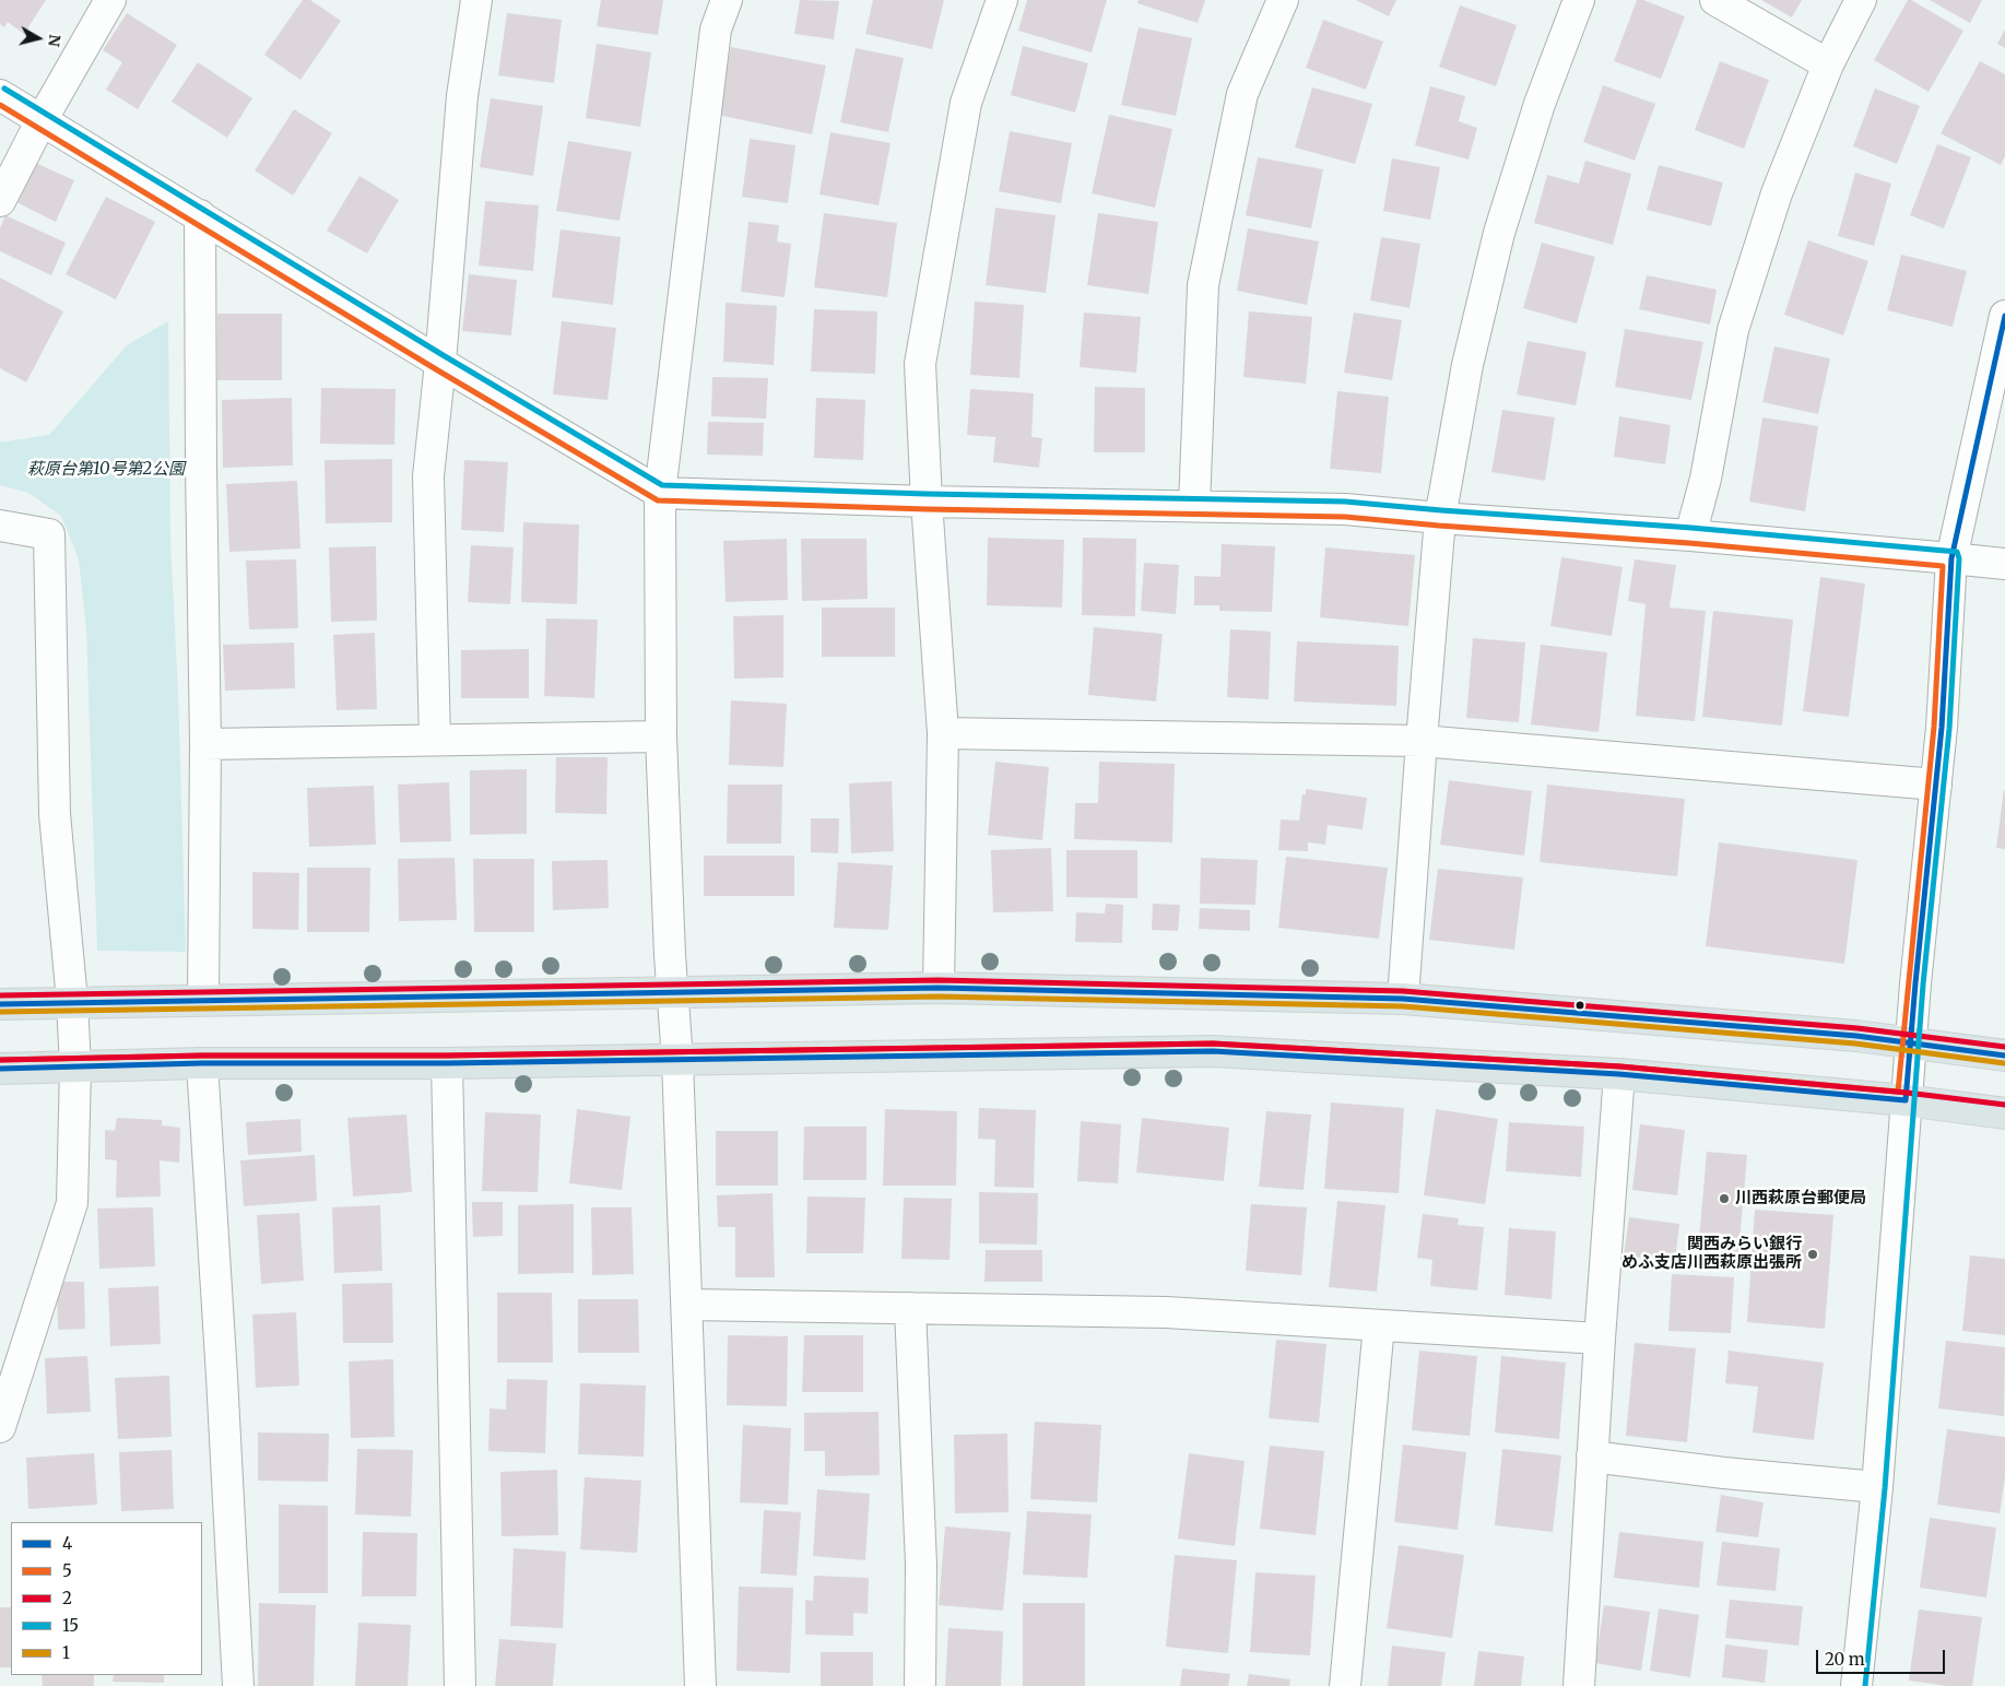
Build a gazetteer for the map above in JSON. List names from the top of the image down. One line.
{"parks":["萩原台第10号第2公園"],"places":["川西萩原台郵便局","関西みらい銀行 めふ支店川西萩原出張所"],"lines":["transit line 15","transit line 5","transit line 4","transit line 2","transit line 1"],"legend":["4","5","2","15","1"],"scale_bar":"20 m","north":"right"}
